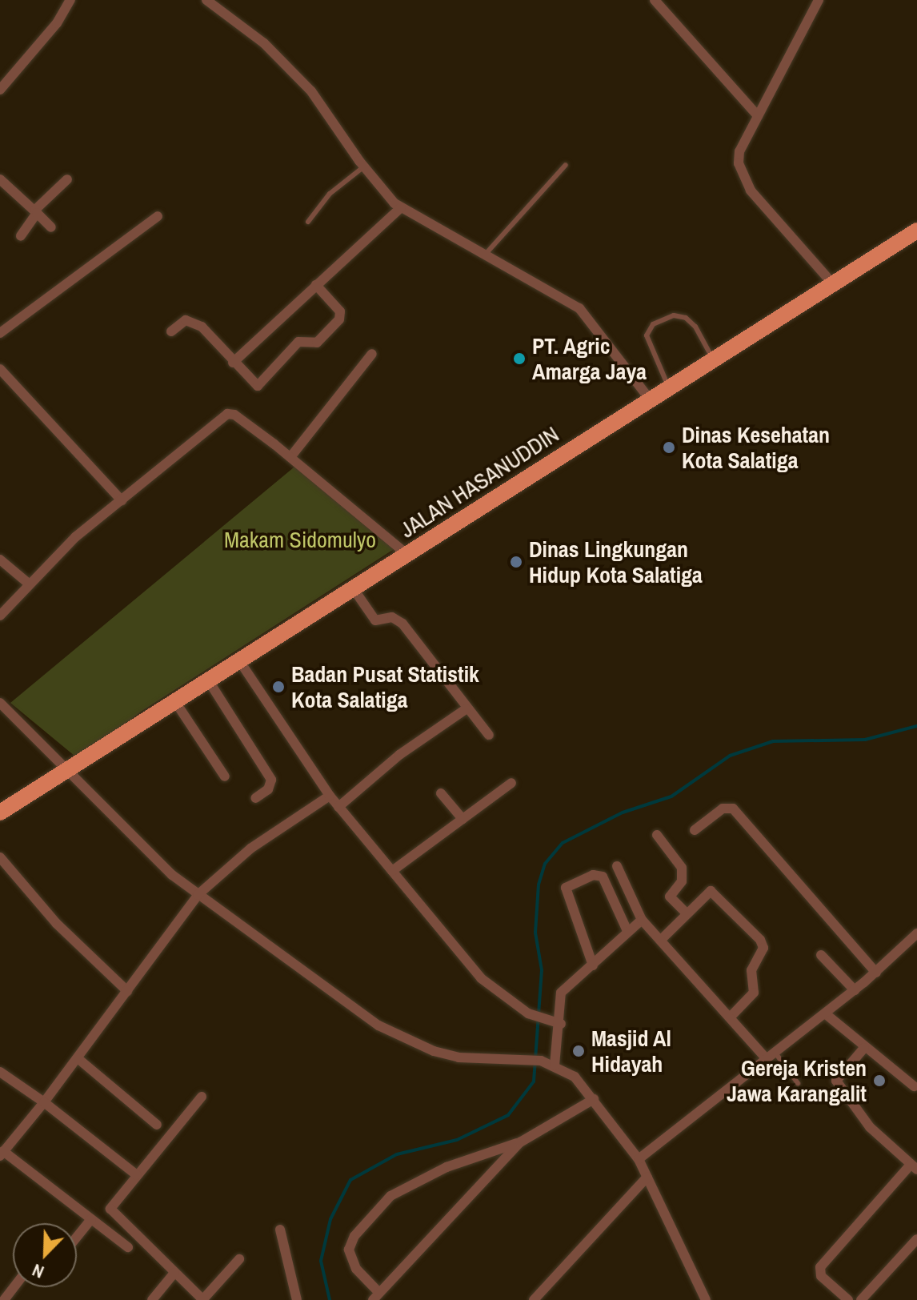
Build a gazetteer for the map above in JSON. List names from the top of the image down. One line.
{"streets":{"main road":["JALAN HASANUDDIN"]},"parks":["Makam Sidomulyo"],"places":["PT. Agric Amarga Jaya","Dinas Kesehatan Kota Salatiga","Dinas Lingkungan Hidup Kota Salatiga","Badan Pusat Statistik Kota Salatiga","Masjid Al Hidayah","Gereja Kristen Jawa Karangalit"],"north":"bottom left"}
